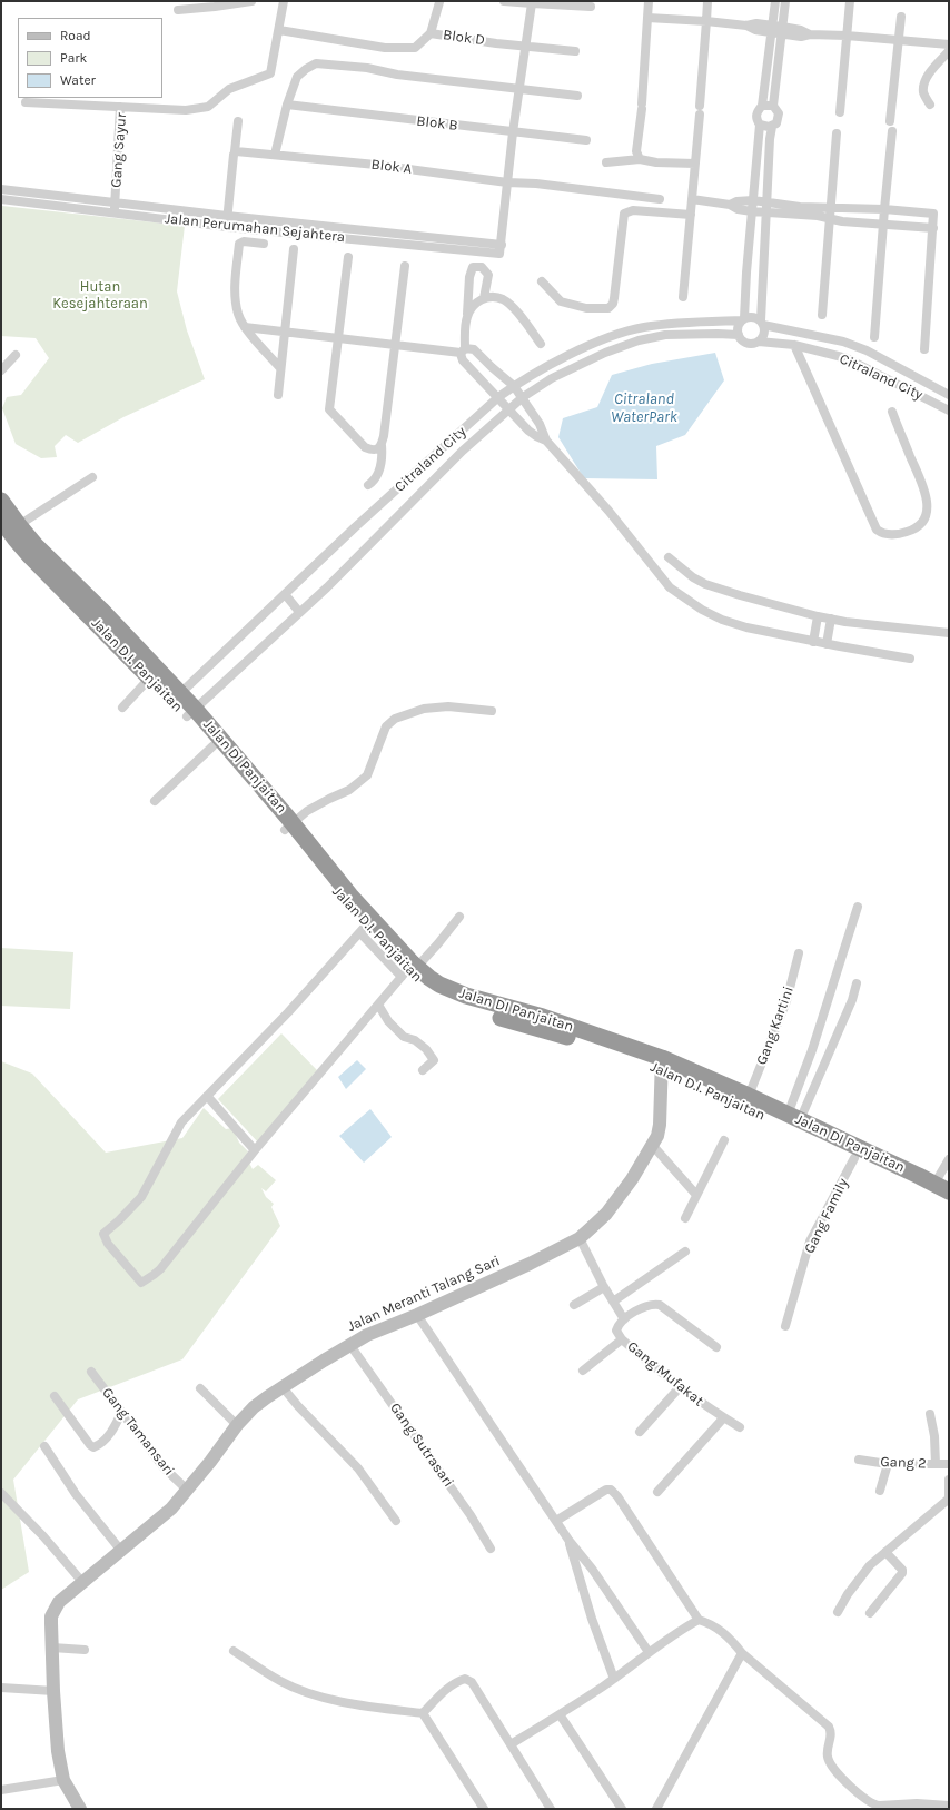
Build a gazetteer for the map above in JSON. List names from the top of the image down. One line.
{"streets":{"highway":["Jalan D.I. Panjaitan","Jalan DI Panjaitan"],"street":["Blok D","Blok B","Gang Sayur","Blok A","Jalan Perumahan Sejahtera","Citraland City","Gang Kartini","Gang Family","Jalan Meranti Talang Sari","Gang Mufakat","Gang Tamansari","Gang Sutrasari","Gang 2"]},"crossings":[["Blok D","Gang Sayur"],["Gang Sayur","Jalan Perumahan Sejahtera"],["Citraland City","Jalan D.I. Panjaitan"],["Citraland City","Jalan DI Panjaitan"],["Jalan D.I. Panjaitan","Jalan DI Panjaitan"],["Jalan D.I. Panjaitan","Gang Family"],["Jalan D.I. Panjaitan","Jalan Meranti Talang Sari"],["Jalan DI Panjaitan","Gang Kartini"],["Jalan DI Panjaitan","Jalan Meranti Talang Sari"],["Jalan Meranti Talang Sari","Gang Mufakat"],["Jalan Meranti Talang Sari","Gang Tamansari"],["Jalan Meranti Talang Sari","Gang Sutrasari"]],"water":["Citraland WaterPark"],"parks":["Hutan Kesejahteraan"],"legend":["Road","Park","Water"]}
